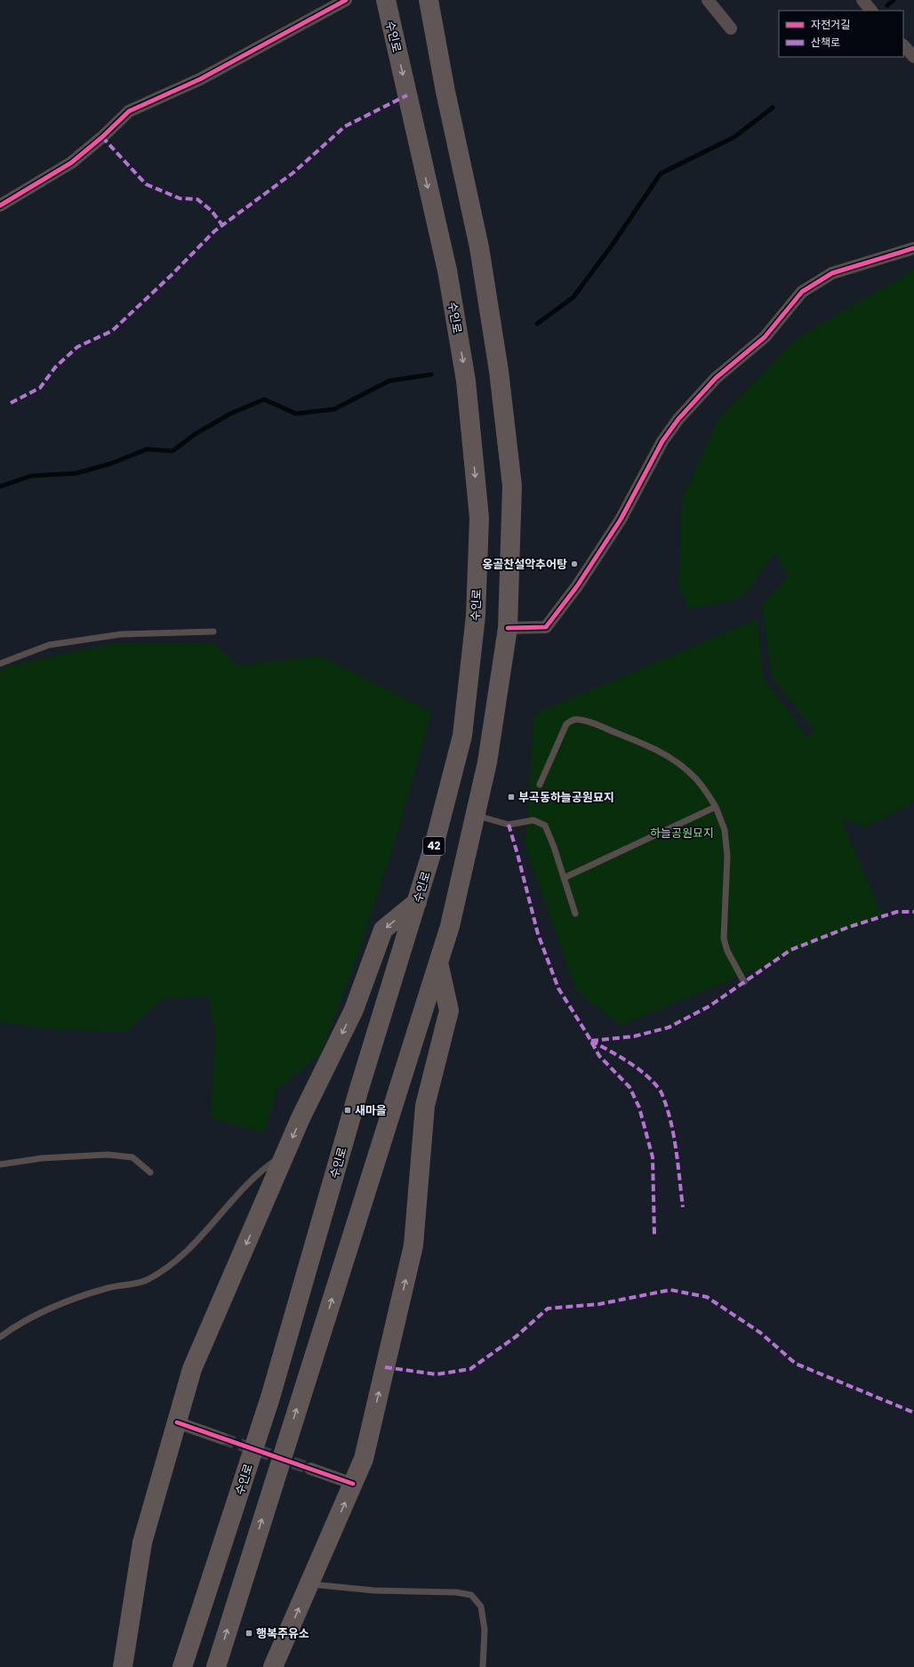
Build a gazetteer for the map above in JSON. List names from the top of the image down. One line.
{"streets":{"main road":["수인로","42"]},"parks":["하늘공원묘지"],"places":{"other":["옹골찬설악추어탕"],"transit":["부곡동하늘공원묘지","새마을","행복주유소"]},"legend":["자전거길","산책로"]}
